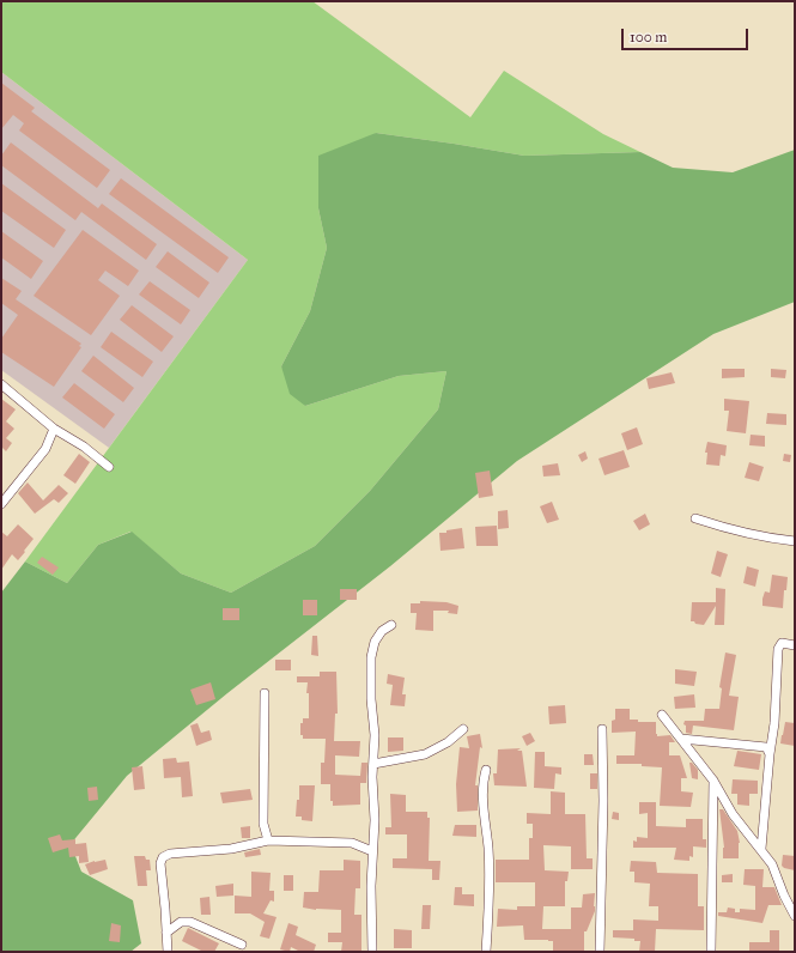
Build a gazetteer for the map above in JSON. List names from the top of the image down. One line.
{"scale_bar":"100 m"}
